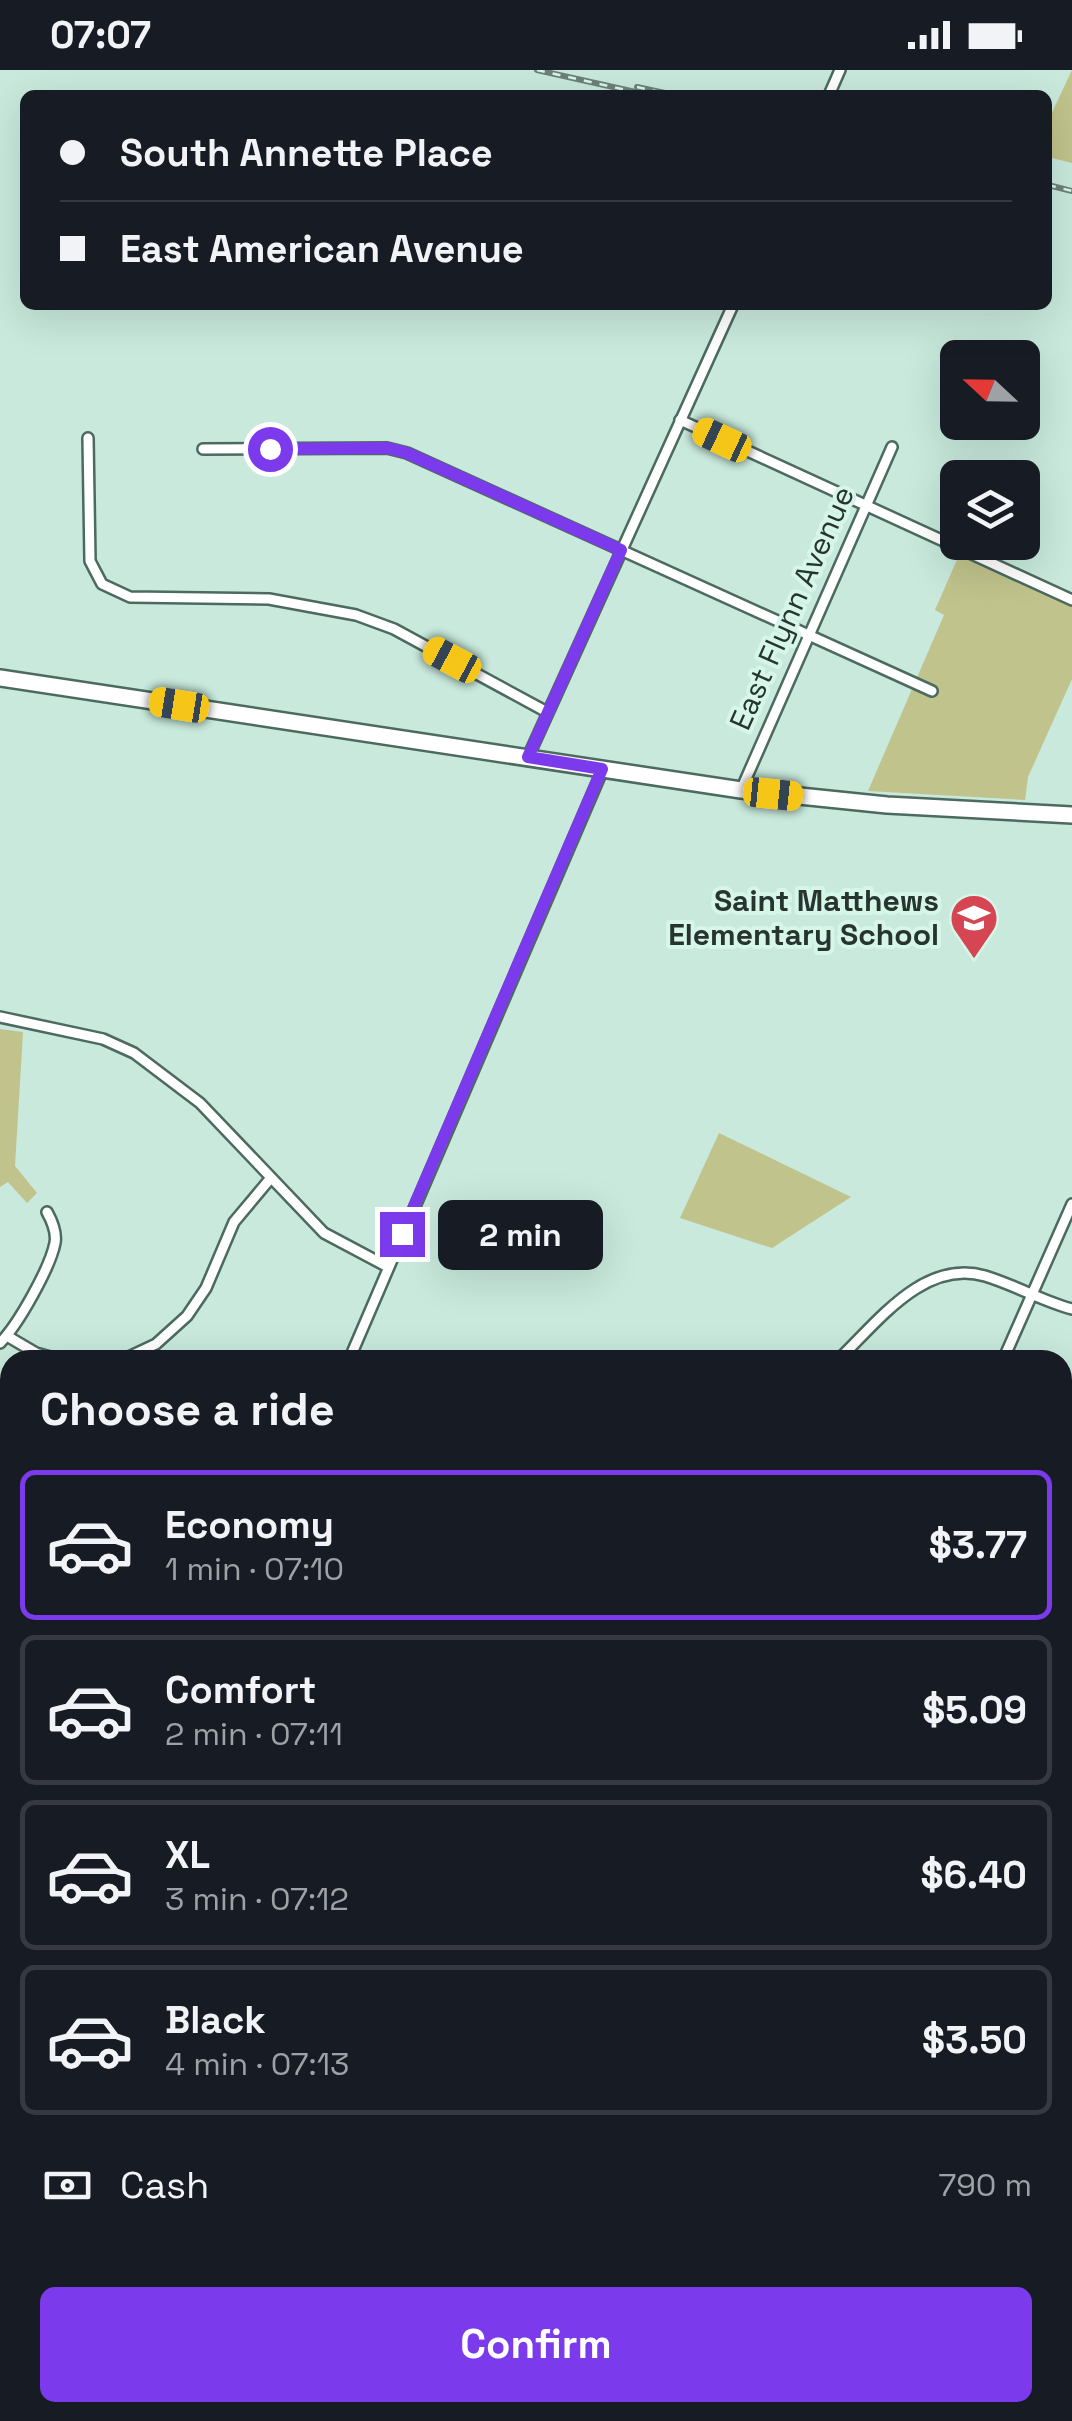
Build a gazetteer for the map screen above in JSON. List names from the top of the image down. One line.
{"streets":{"street":["East Flynn Avenue"]},"places":{"school or university":["Saint Matthews Elementary School"]},"north":"left","page":{"status":"07:07","banner":["South Annette Place","East American Avenue"],"bubble":"2 min","heading":"Choose a ride","list":[{"name":"Economy","note":"1 min · 07:10","value":"$3.77"},{"name":"Comfort","note":"2 min · 07:11","value":"$5.09"},{"name":"XL","note":"3 min · 07:12","value":"$6.40"},{"name":"Black","note":"4 min · 07:13","value":"$3.50"}],"pay":["Cash","790 m"],"buttons":"Confirm"}}
